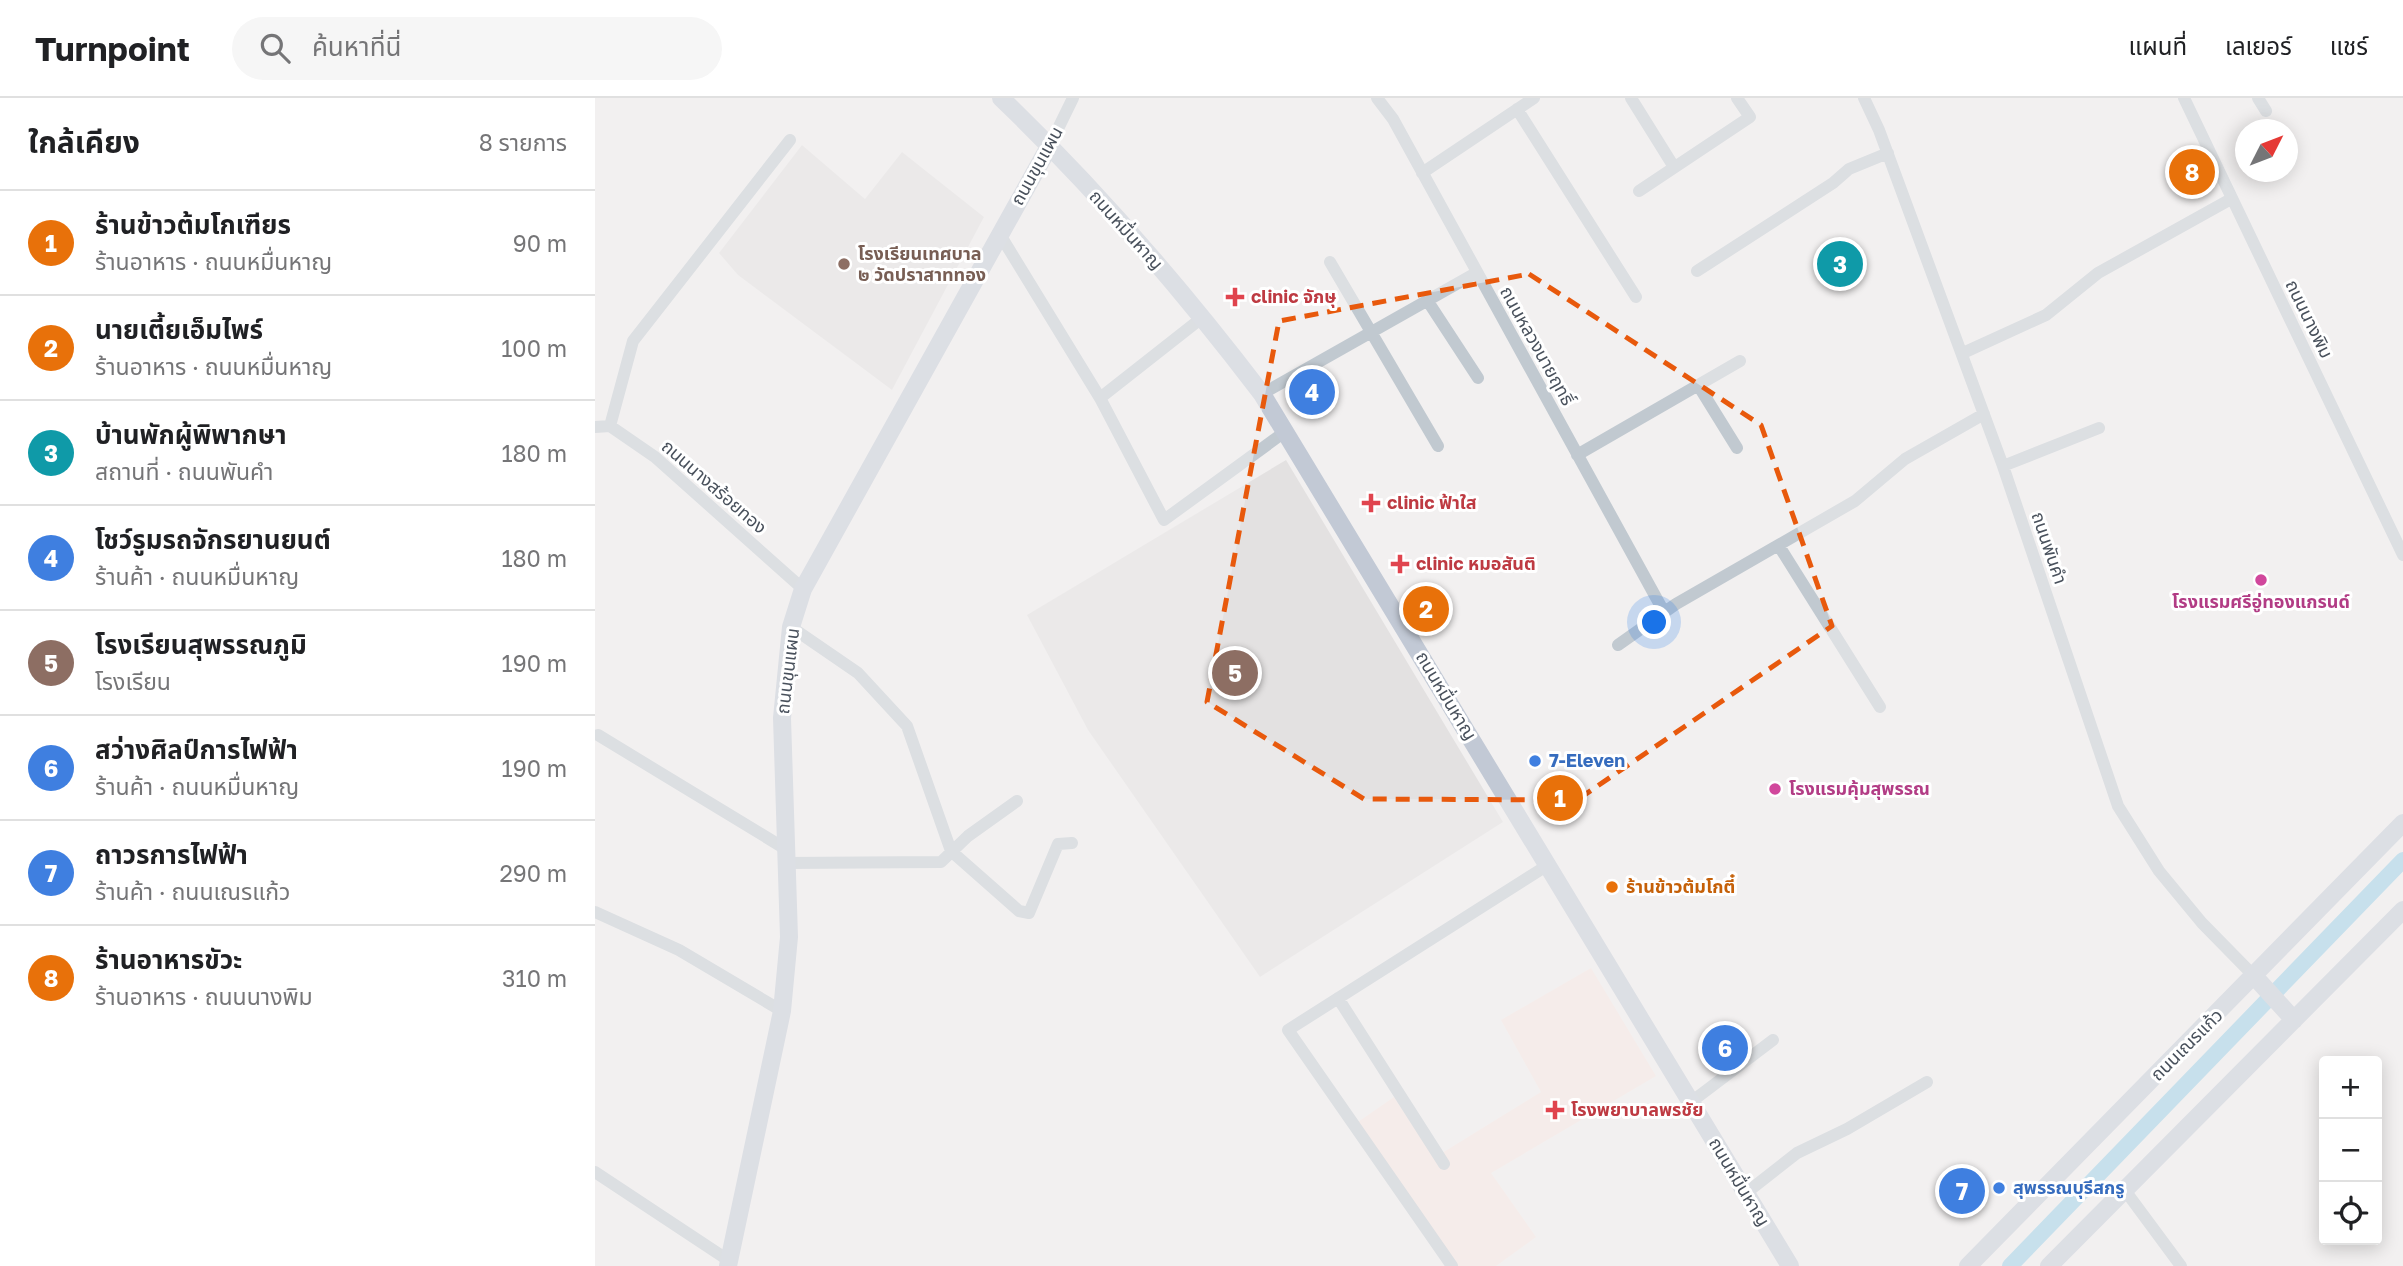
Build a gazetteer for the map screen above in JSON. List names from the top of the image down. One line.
{"streets":{"street":["ถนนขุนแผน","ถนนหมื่นหาญ","ถนนนางพิม","ถนนหลวงนายฤทธิ์","ถนนนางสร้อยทอง","ถนนพันคำ","ถนนเณรแก้ว"]},"crossings":[["ถนนขุนแผน","ถนนหมื่นหาญ"],["ถนนขุนแผน","ถนนนางสร้อยทอง"],["ถนนพันคำ","ถนนเณรแก้ว"]],"places":{"other":["โรงเรียนเทศบาล ๒ วัดปราสาททอง","โรงแรมศรีอู่ทองแกรนด์","7-Eleven","โรงแรมคุ้มสุพรรณ","ร้านข้าวต้มโกตี๋","สุพรรณบุรีสกรู"],"health":["clinic จักษุ","clinic ฟ้าใส","clinic หมอสันติ","โรงพยาบาลพรชัย"]},"north":"top right","page":{"header":"Turnpoint","search":"ค้นหาที่นี่","nav":["แผนที่","เลเยอร์","แชร์"],"heading":["ใกล้เคียง","8 รายการ"],"pins":["8","3","4","2","5","1","6","7"],"list":[{"mark":"1","name":"ร้านข้าวต้มโกเฑียร","note":"ร้านอาหาร · ถนนหมื่นหาญ","value":"90 m"},{"mark":"2","name":"นายเตี้ยเอ็มไพร์","note":"ร้านอาหาร · ถนนหมื่นหาญ","value":"100 m"},{"mark":"3","name":"บ้านพักผู้พิพากษา","note":"สถานที่ · ถนนพันคำ","value":"180 m"},{"mark":"4","name":"โชว์รูมรถจักรยานยนต์","note":"ร้านค้า · ถนนหมื่นหาญ","value":"180 m"},{"mark":"5","name":"โรงเรียนสุพรรณภูมิ","note":"โรงเรียน","value":"190 m"},{"mark":"6","name":"สว่างศิลป์การไฟฟ้า","note":"ร้านค้า · ถนนหมื่นหาญ","value":"190 m"},{"mark":"7","name":"ถาวรการไฟฟ้า","note":"ร้านค้า · ถนนเณรแก้ว","value":"290 m"},{"mark":"8","name":"ร้านอาหารขัวะ","note":"ร้านอาหาร · ถนนนางพิม","value":"310 m"}],"map_buttons":["+","−"]}}
